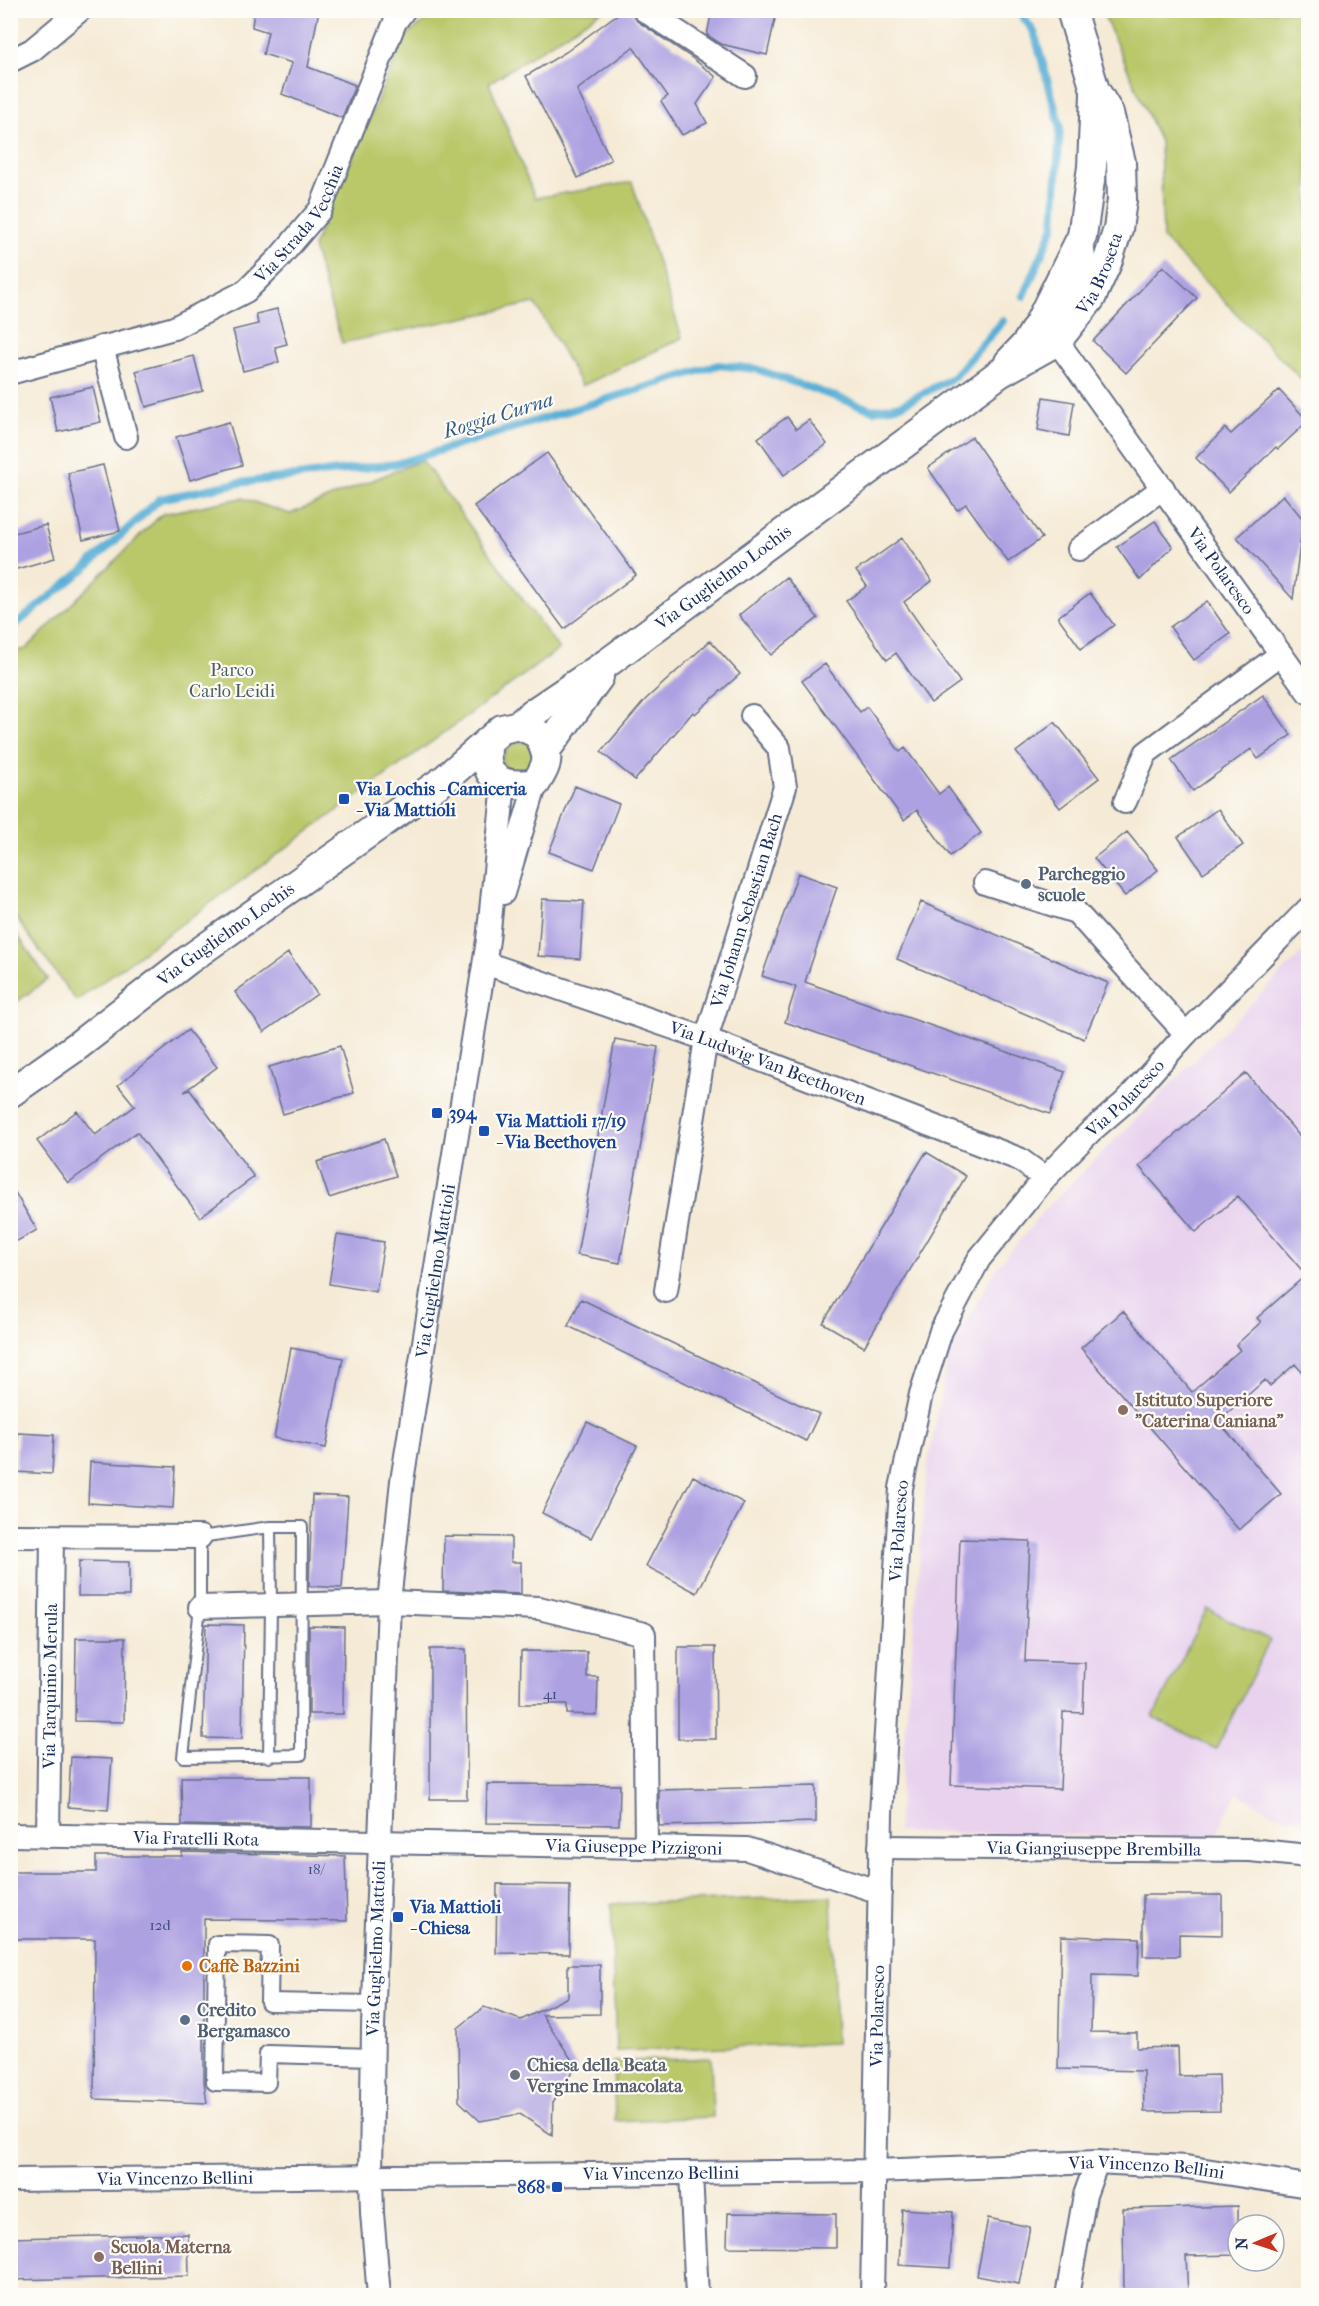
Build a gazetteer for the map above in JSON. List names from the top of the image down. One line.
{"streets":{"street":["Via Strada Vecchia","Via Broseta","Via Polaresco","Via Guglielmo Lochis","Via Johann Sebastian Bach","Via Ludwig Van Beethoven","Via Guglielmo Mattioli","Via Tarquinio Merula","Via Fratelli Rota","Via Giuseppe Pizzigoni","Via Giangiuseppe Brembilla","Via Vincenzo Bellini"]},"crossings":[["Via Broseta","Via Polaresco"],["Via Broseta","Via Guglielmo Lochis"],["Via Polaresco","Via Guglielmo Lochis"],["Via Polaresco","Via Ludwig Van Beethoven"],["Via Polaresco","Via Giuseppe Pizzigoni"],["Via Polaresco","Via Giangiuseppe Brembilla"],["Via Polaresco","Via Vincenzo Bellini"],["Via Guglielmo Lochis","Via Guglielmo Mattioli"],["Via Johann Sebastian Bach","Via Ludwig Van Beethoven"],["Via Ludwig Van Beethoven","Via Guglielmo Mattioli"],["Via Guglielmo Mattioli","Via Fratelli Rota"],["Via Guglielmo Mattioli","Via Giuseppe Pizzigoni"],["Via Guglielmo Mattioli","Via Vincenzo Bellini"],["Via Tarquinio Merula","Via Fratelli Rota"],["Via Fratelli Rota","Via Giuseppe Pizzigoni"]],"water":["Roggia Curna"],"parks":["Parco Carlo Leidi"],"places":{"transit":["Via Lochis - Camiceria - Via Mattioli","394","Via Mattioli 17/19 - Via Beethoven","Via Mattioli - Chiesa","868"],"other":["Parcheggio scuole","Istituto Superiore \"Caterina Caniana\"","Caffè Bazzini","Credito Bergamasco","Chiesa della Beata Vergine Immacolata","Scuola Materna Bellini"]},"house_numbers":["41","18/","12d"],"north":"left"}
